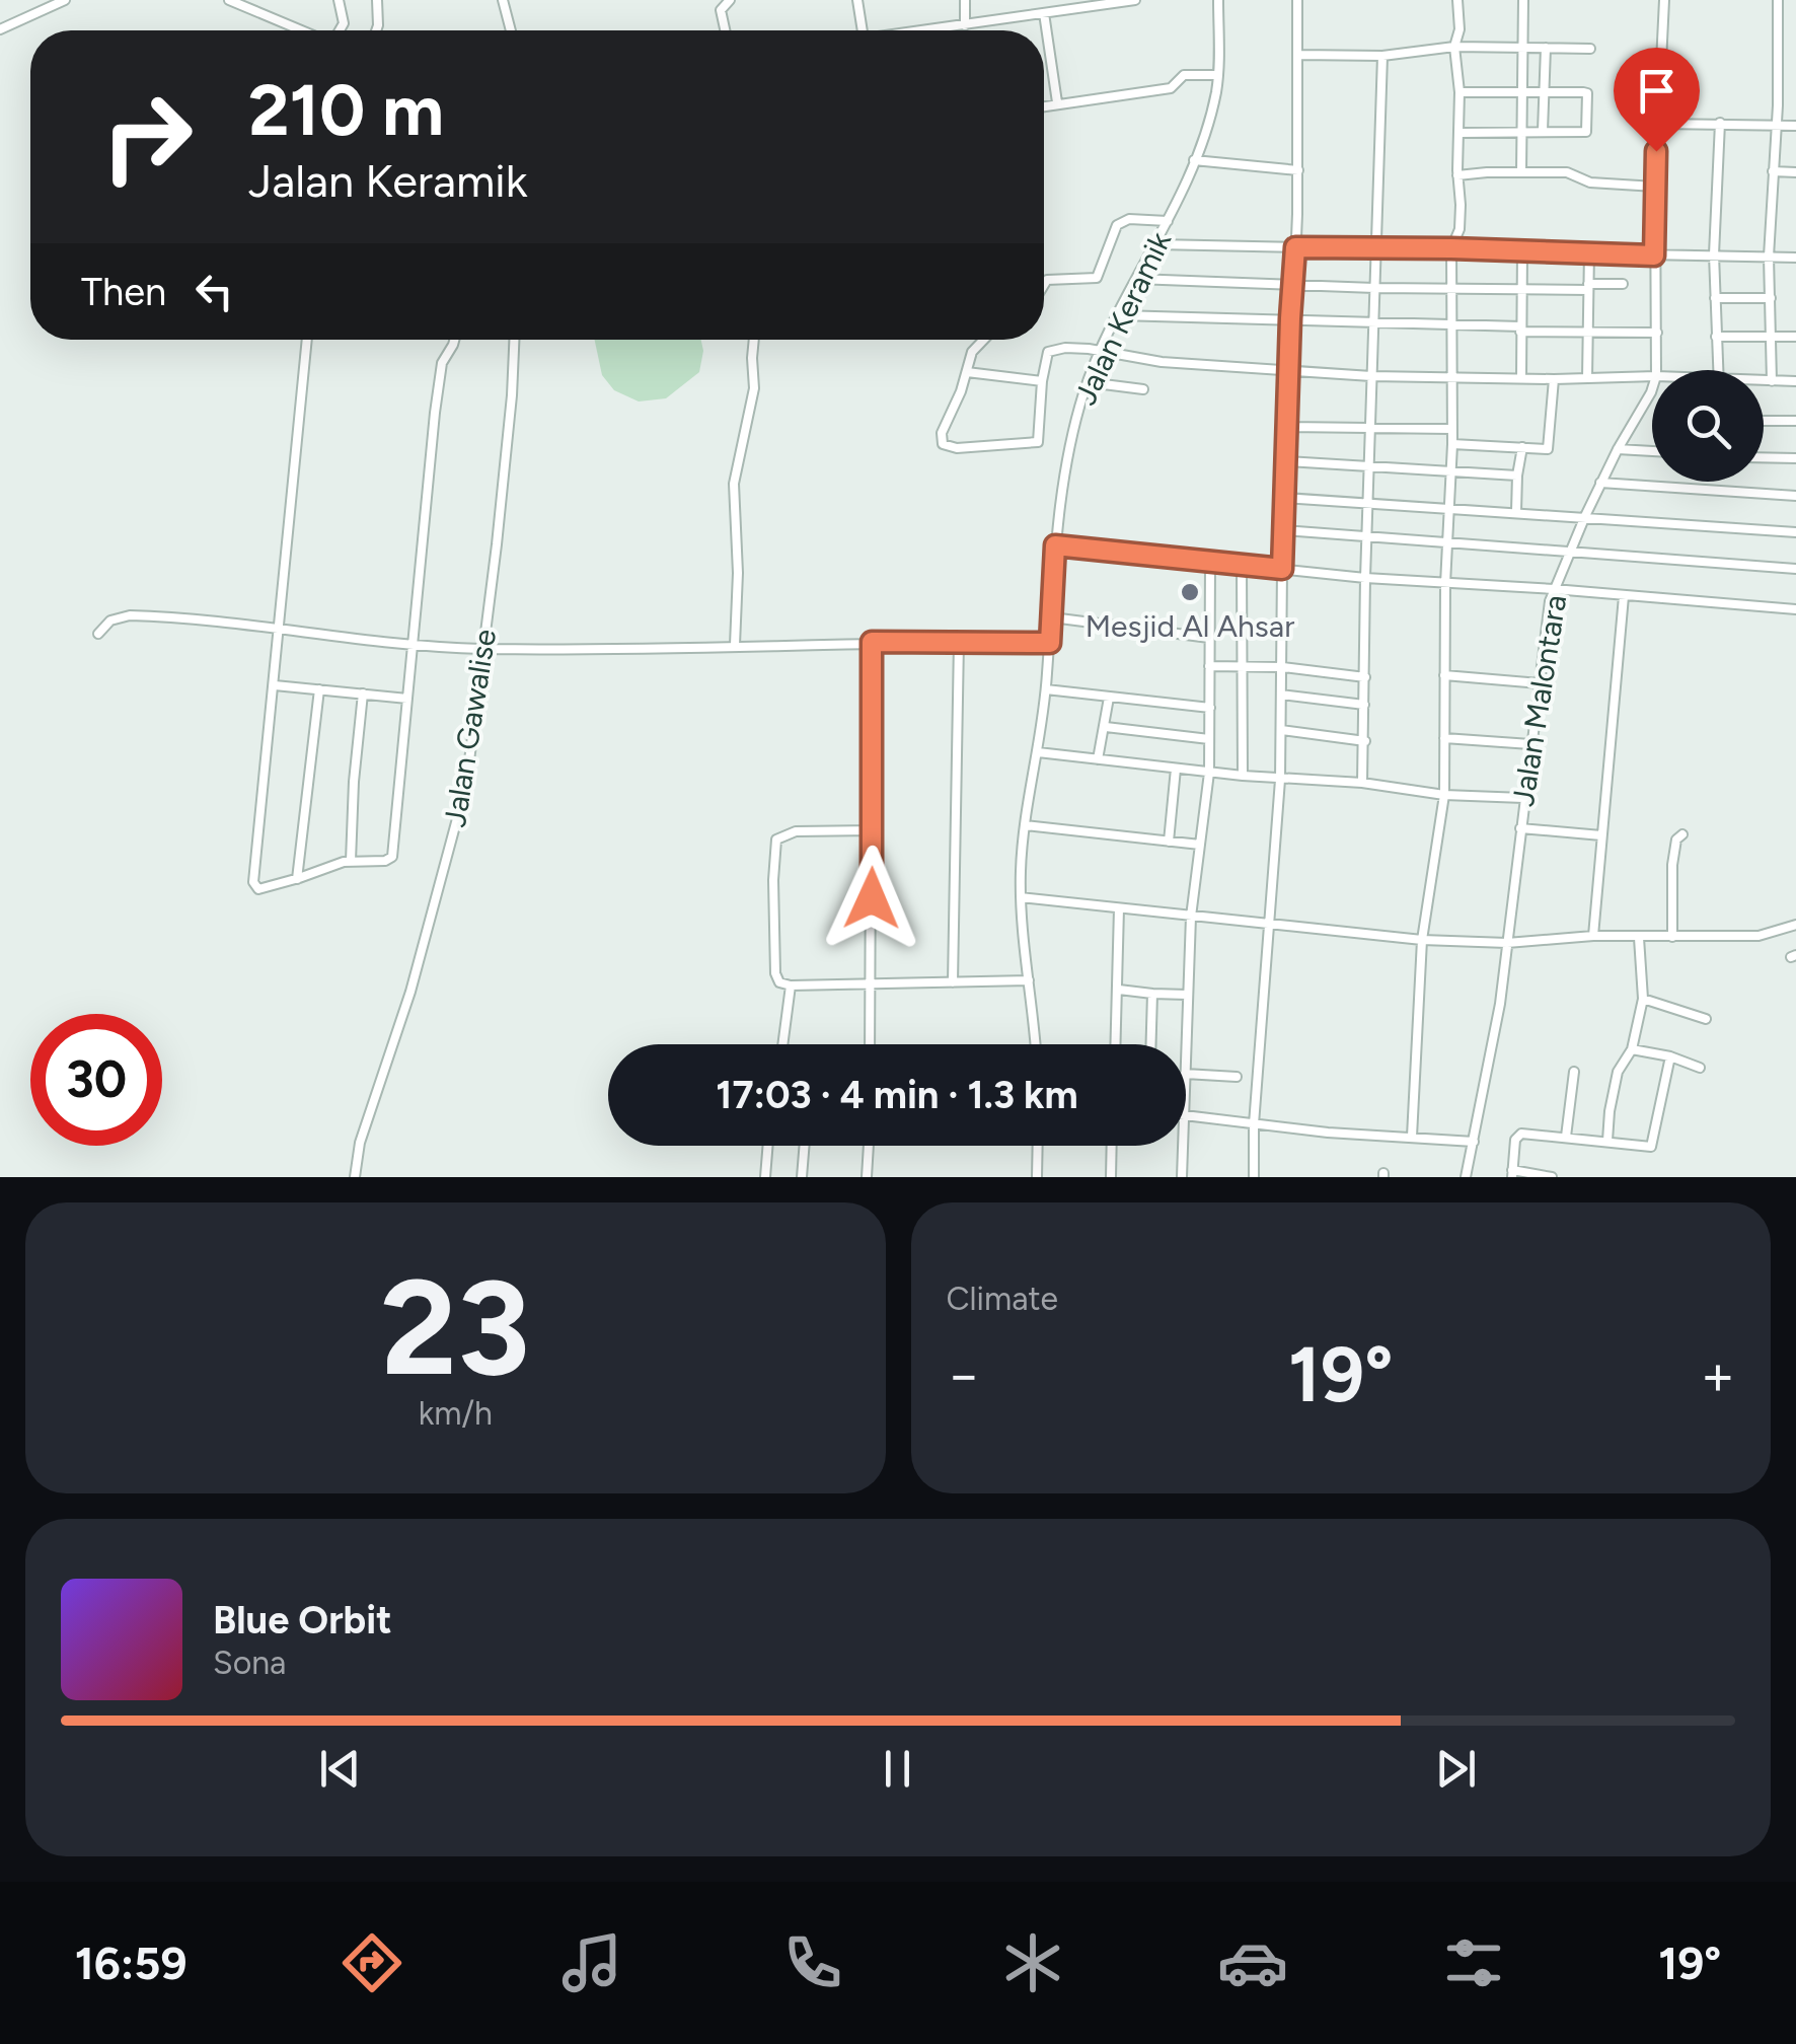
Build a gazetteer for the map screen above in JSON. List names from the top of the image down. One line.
{"streets":{"street":["Jalan Keramik","Jalan Malontara","Jalan Gawalise"]},"places":["Mesjid Al Ahsar"],"page":{"turn":["210 m","Jalan Keramik"],"then":"Then","limit":"30","trip":"17:03 · 4 min · 1.3 km","tile":[["23","km/h"],"Climate"],"heat":["−","19°","+"],"song":["Blue Orbit","Sona"],"tabs":["16:59","19°"]}}
